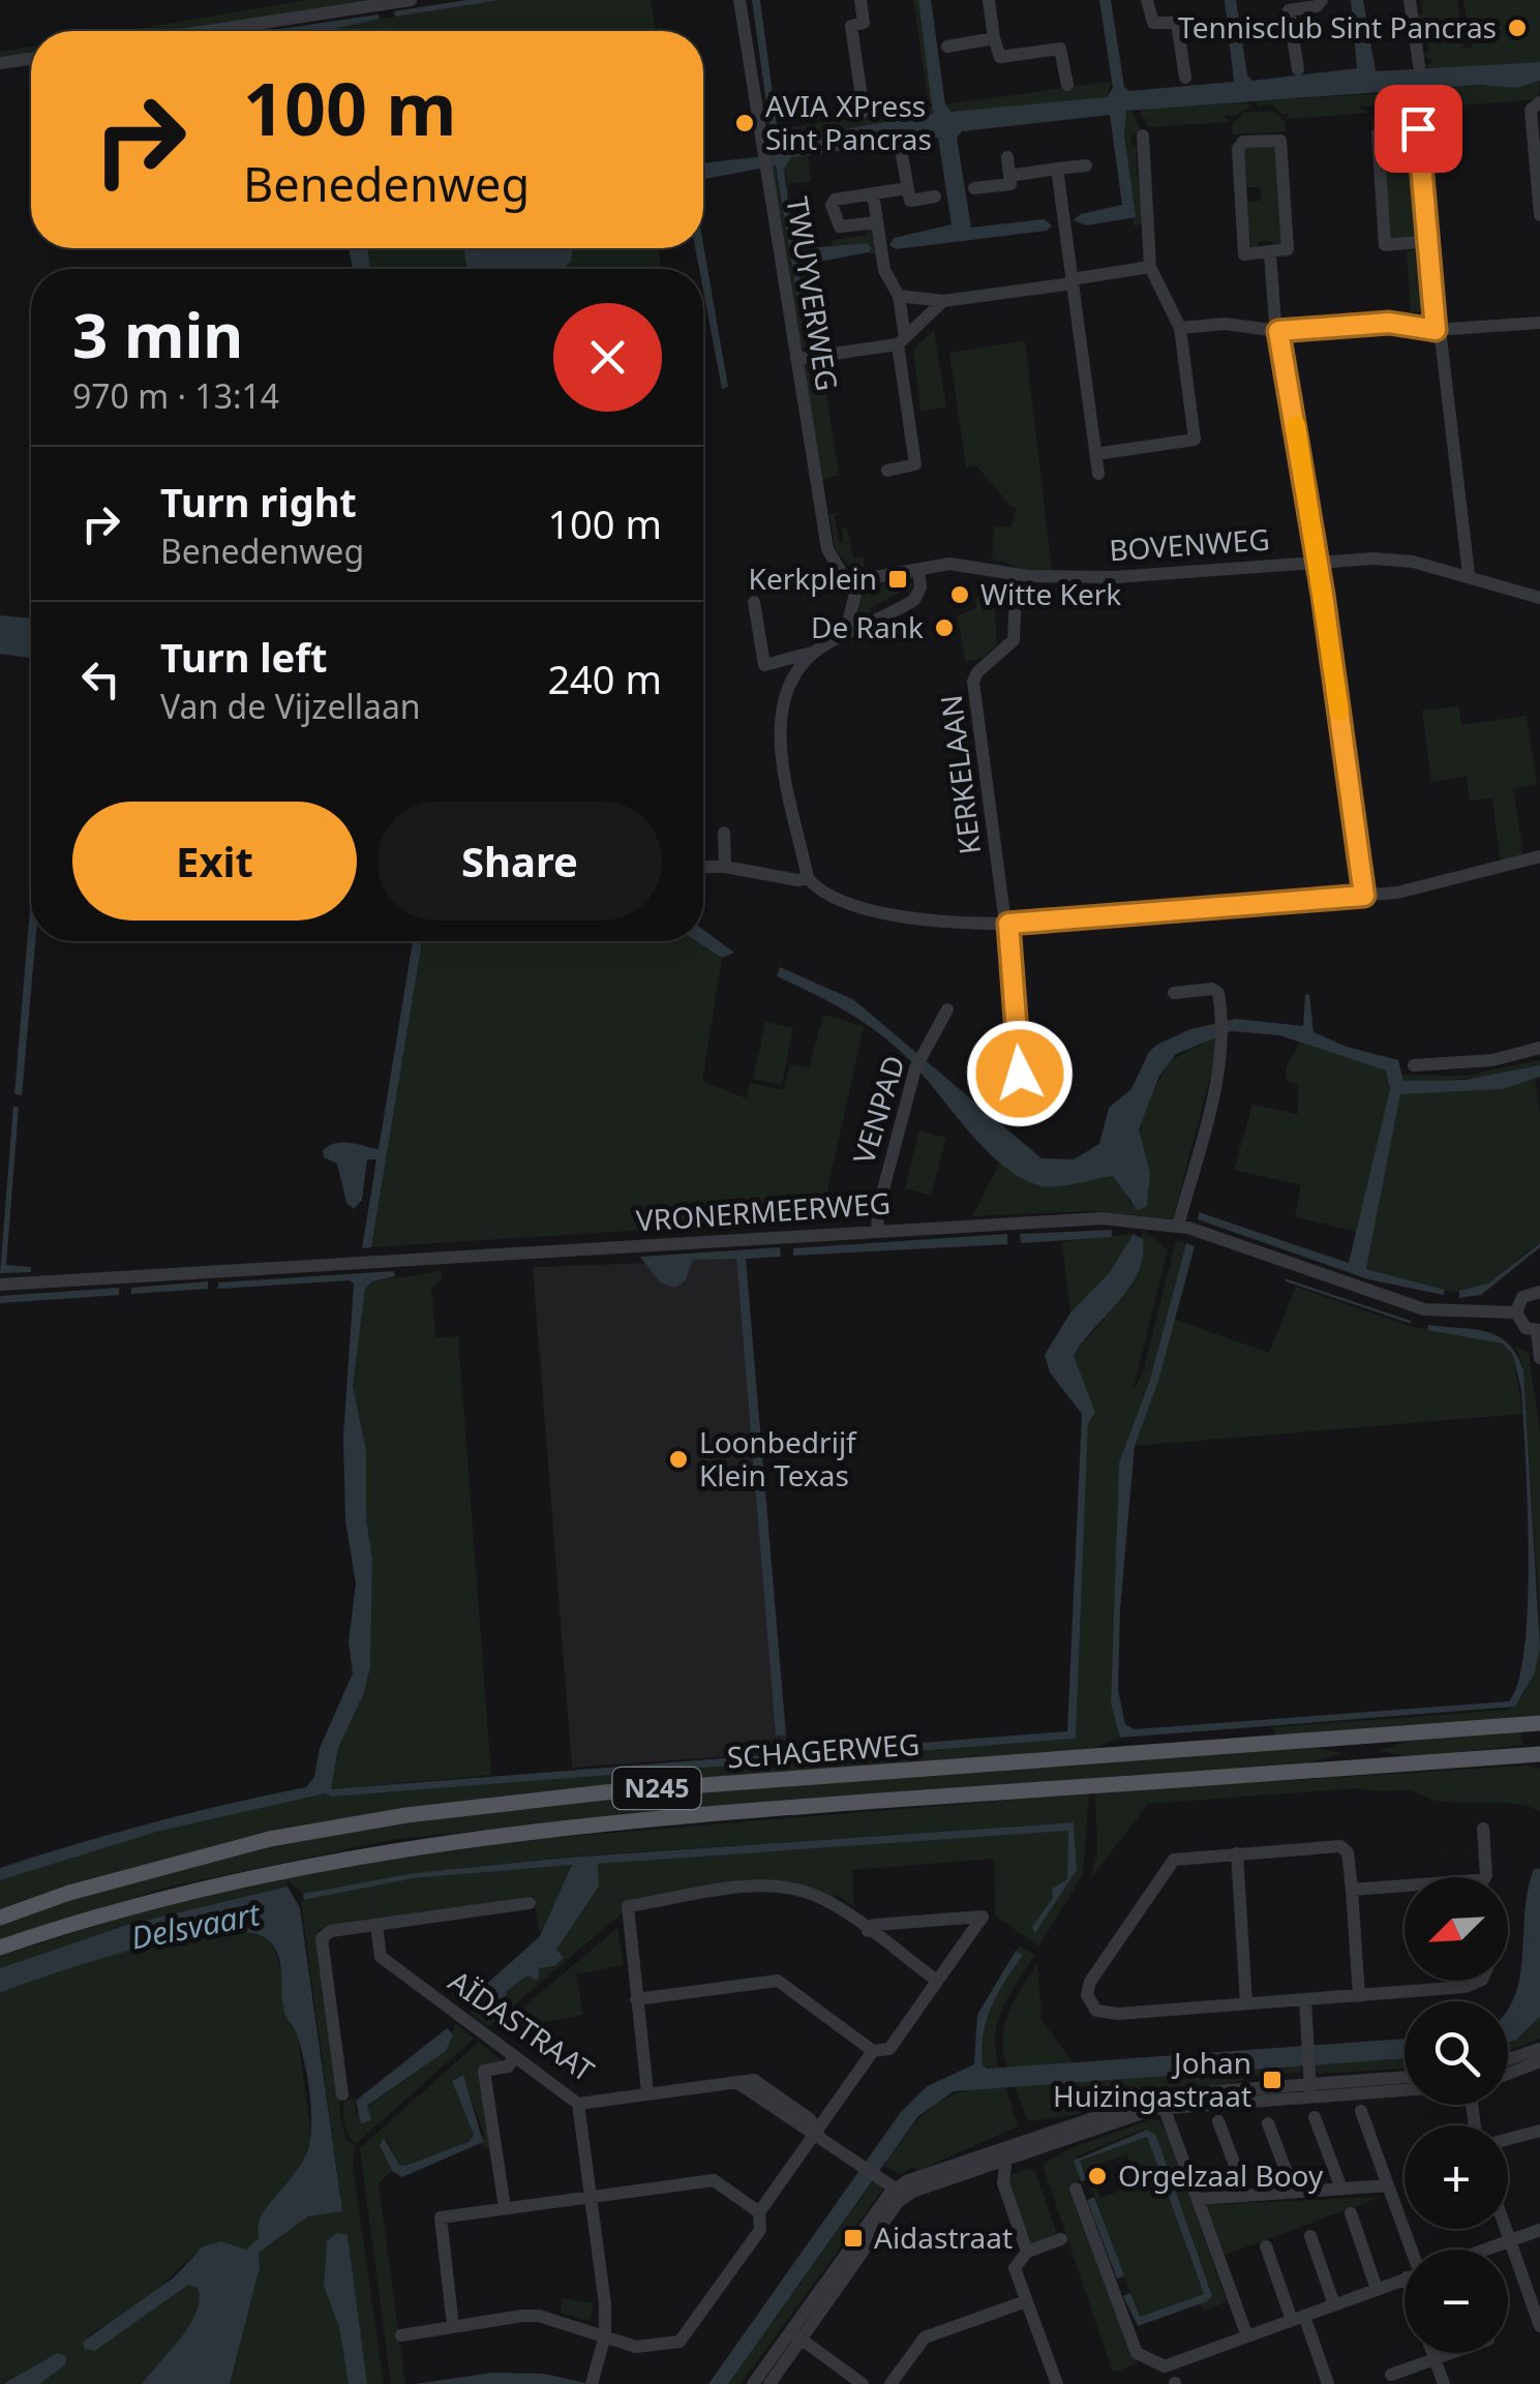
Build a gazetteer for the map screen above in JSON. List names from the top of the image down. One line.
{"streets":{"main road":["SCHAGERWEG","N245"],"street":["TWUYVERWEG","BOVENWEG","KERKELAAN","VENPAD","VRONERMEERWEG","AÏDASTRAAT"]},"crossings":[["BOVENWEG","KERKELAAN"],["VENPAD","VRONERMEERWEG"]],"water":["Delsvaart"],"places":{"other":["Tennisclub Sint Pancras","AVIA XPress Sint Pancras","Witte Kerk","De Rank","Loonbedrijf Klein Texas","Orgelzaal Booy"],"transit":["Kerkplein","Johan Huizingastraat","Aidastraat"]},"north":"bottom left","page":{"turn":["100 m","Benedenweg"],"heading":["3 min","970 m · 13:14"],"list":[{"name":"Turn right","note":"Benedenweg","value":"100 m"},{"name":"Turn left","note":"Van de Vijzellaan","value":"240 m"}],"buttons":["Exit","Share"],"map_buttons":["+","−"]}}
